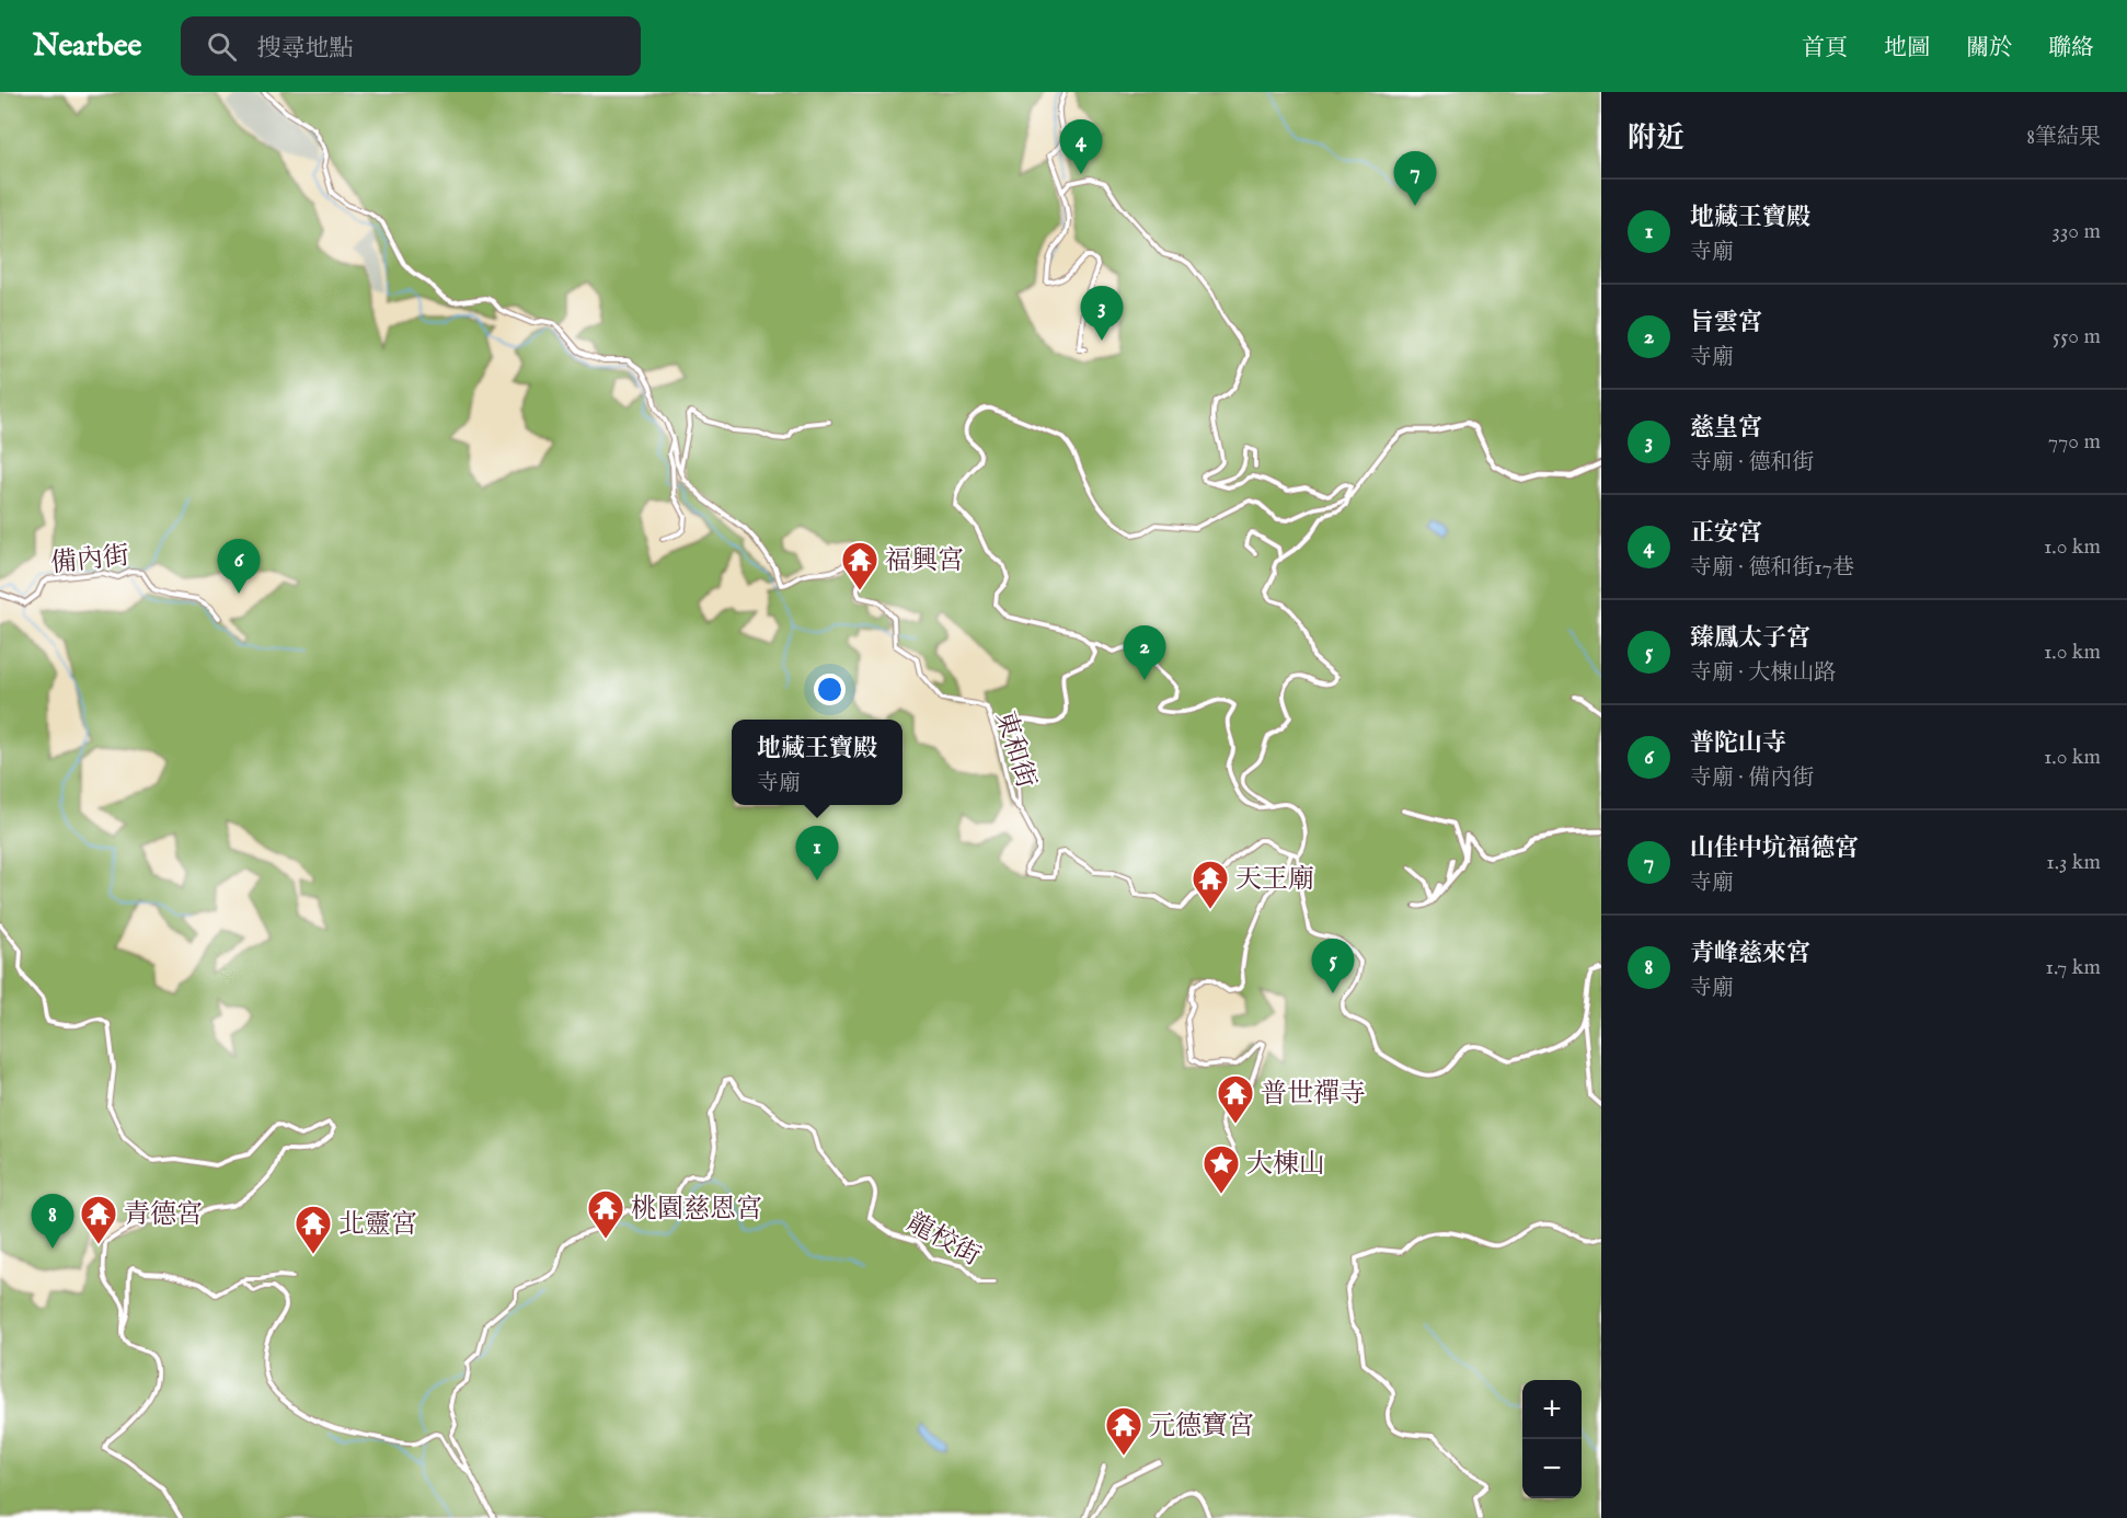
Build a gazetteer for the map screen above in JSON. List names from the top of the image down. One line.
{"streets":{"street":["備內街","東和街","龍校街"]},"places":{"temple":["福興宮","天王廟","普世禪寺","桃園慈恩宮","青德宮","北靈宮","元德寶宮"],"place":["大棟山"]},"page":{"header":"Nearbee","search":"搜尋地點","nav":["首頁","地圖","關於","聯絡"],"heading":["附近","8筆結果"],"pins":["4","7","3","6","2","1","5","8"],"list":[{"mark":"1","name":"地藏王寶殿","note":"寺廟","value":"330 m"},{"mark":"2","name":"旨雲宮","note":"寺廟","value":"550 m"},{"mark":"3","name":"慈皇宮","note":"寺廟 · 德和街","value":"770 m"},{"mark":"4","name":"正安宮","note":"寺廟 · 德和街17巷","value":"1.0 km"},{"mark":"5","name":"臻鳳太子宮","note":"寺廟 · 大棟山路","value":"1.0 km"},{"mark":"6","name":"普陀山寺","note":"寺廟 · 備內街","value":"1.0 km"},{"mark":"7","name":"山佳中坑福德宮","note":"寺廟","value":"1.3 km"},{"mark":"8","name":"青峰慈來宮","note":"寺廟","value":"1.7 km"}],"popup":["地藏王寶殿","寺廟"],"map_buttons":["+","−"]}}
